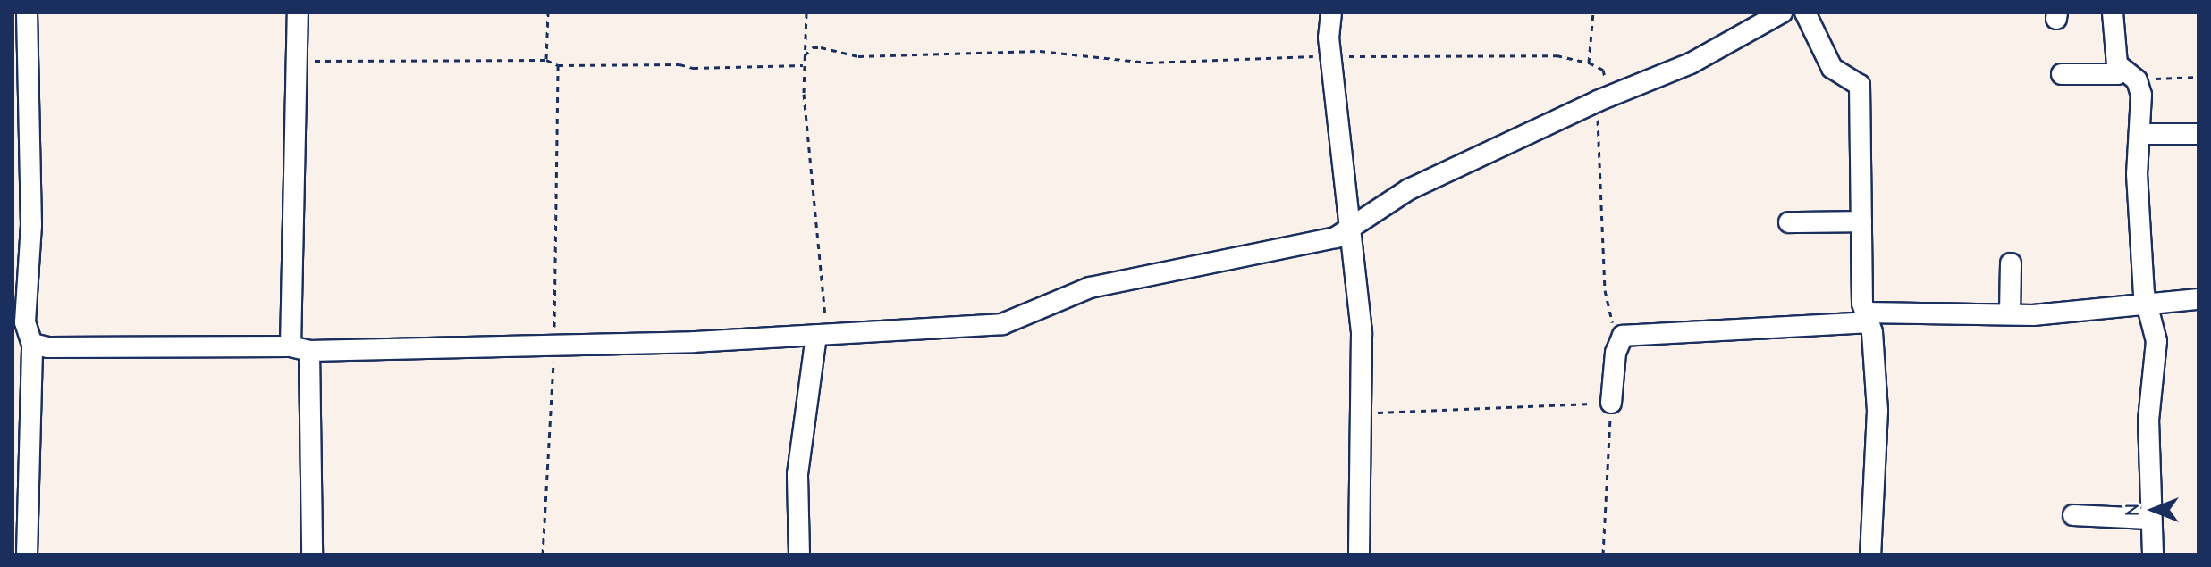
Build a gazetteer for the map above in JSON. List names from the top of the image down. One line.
{"north":"left"}
